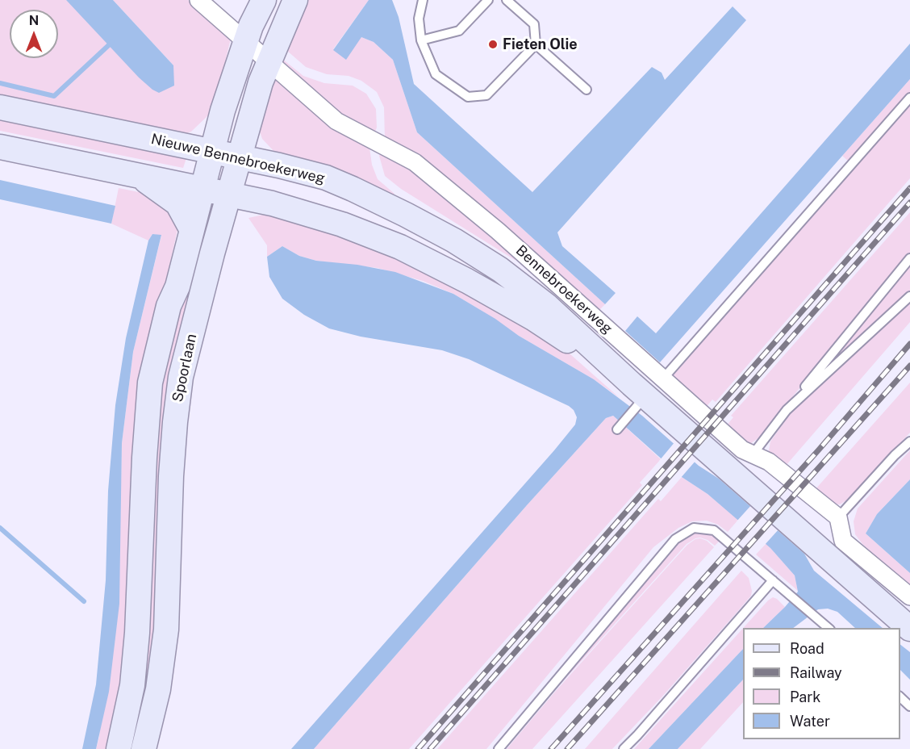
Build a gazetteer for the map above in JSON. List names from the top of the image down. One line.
{"streets":{"main road":["Nieuwe Bennebroekerweg","Spoorlaan"],"street":["Bennebroekerweg"]},"crossings":[["Nieuwe Bennebroekerweg","Spoorlaan"],["Bennebroekerweg","Spoorlaan"]],"places":["Fieten Olie"],"legend":["Road","Railway","Park","Water"],"north":"top"}
